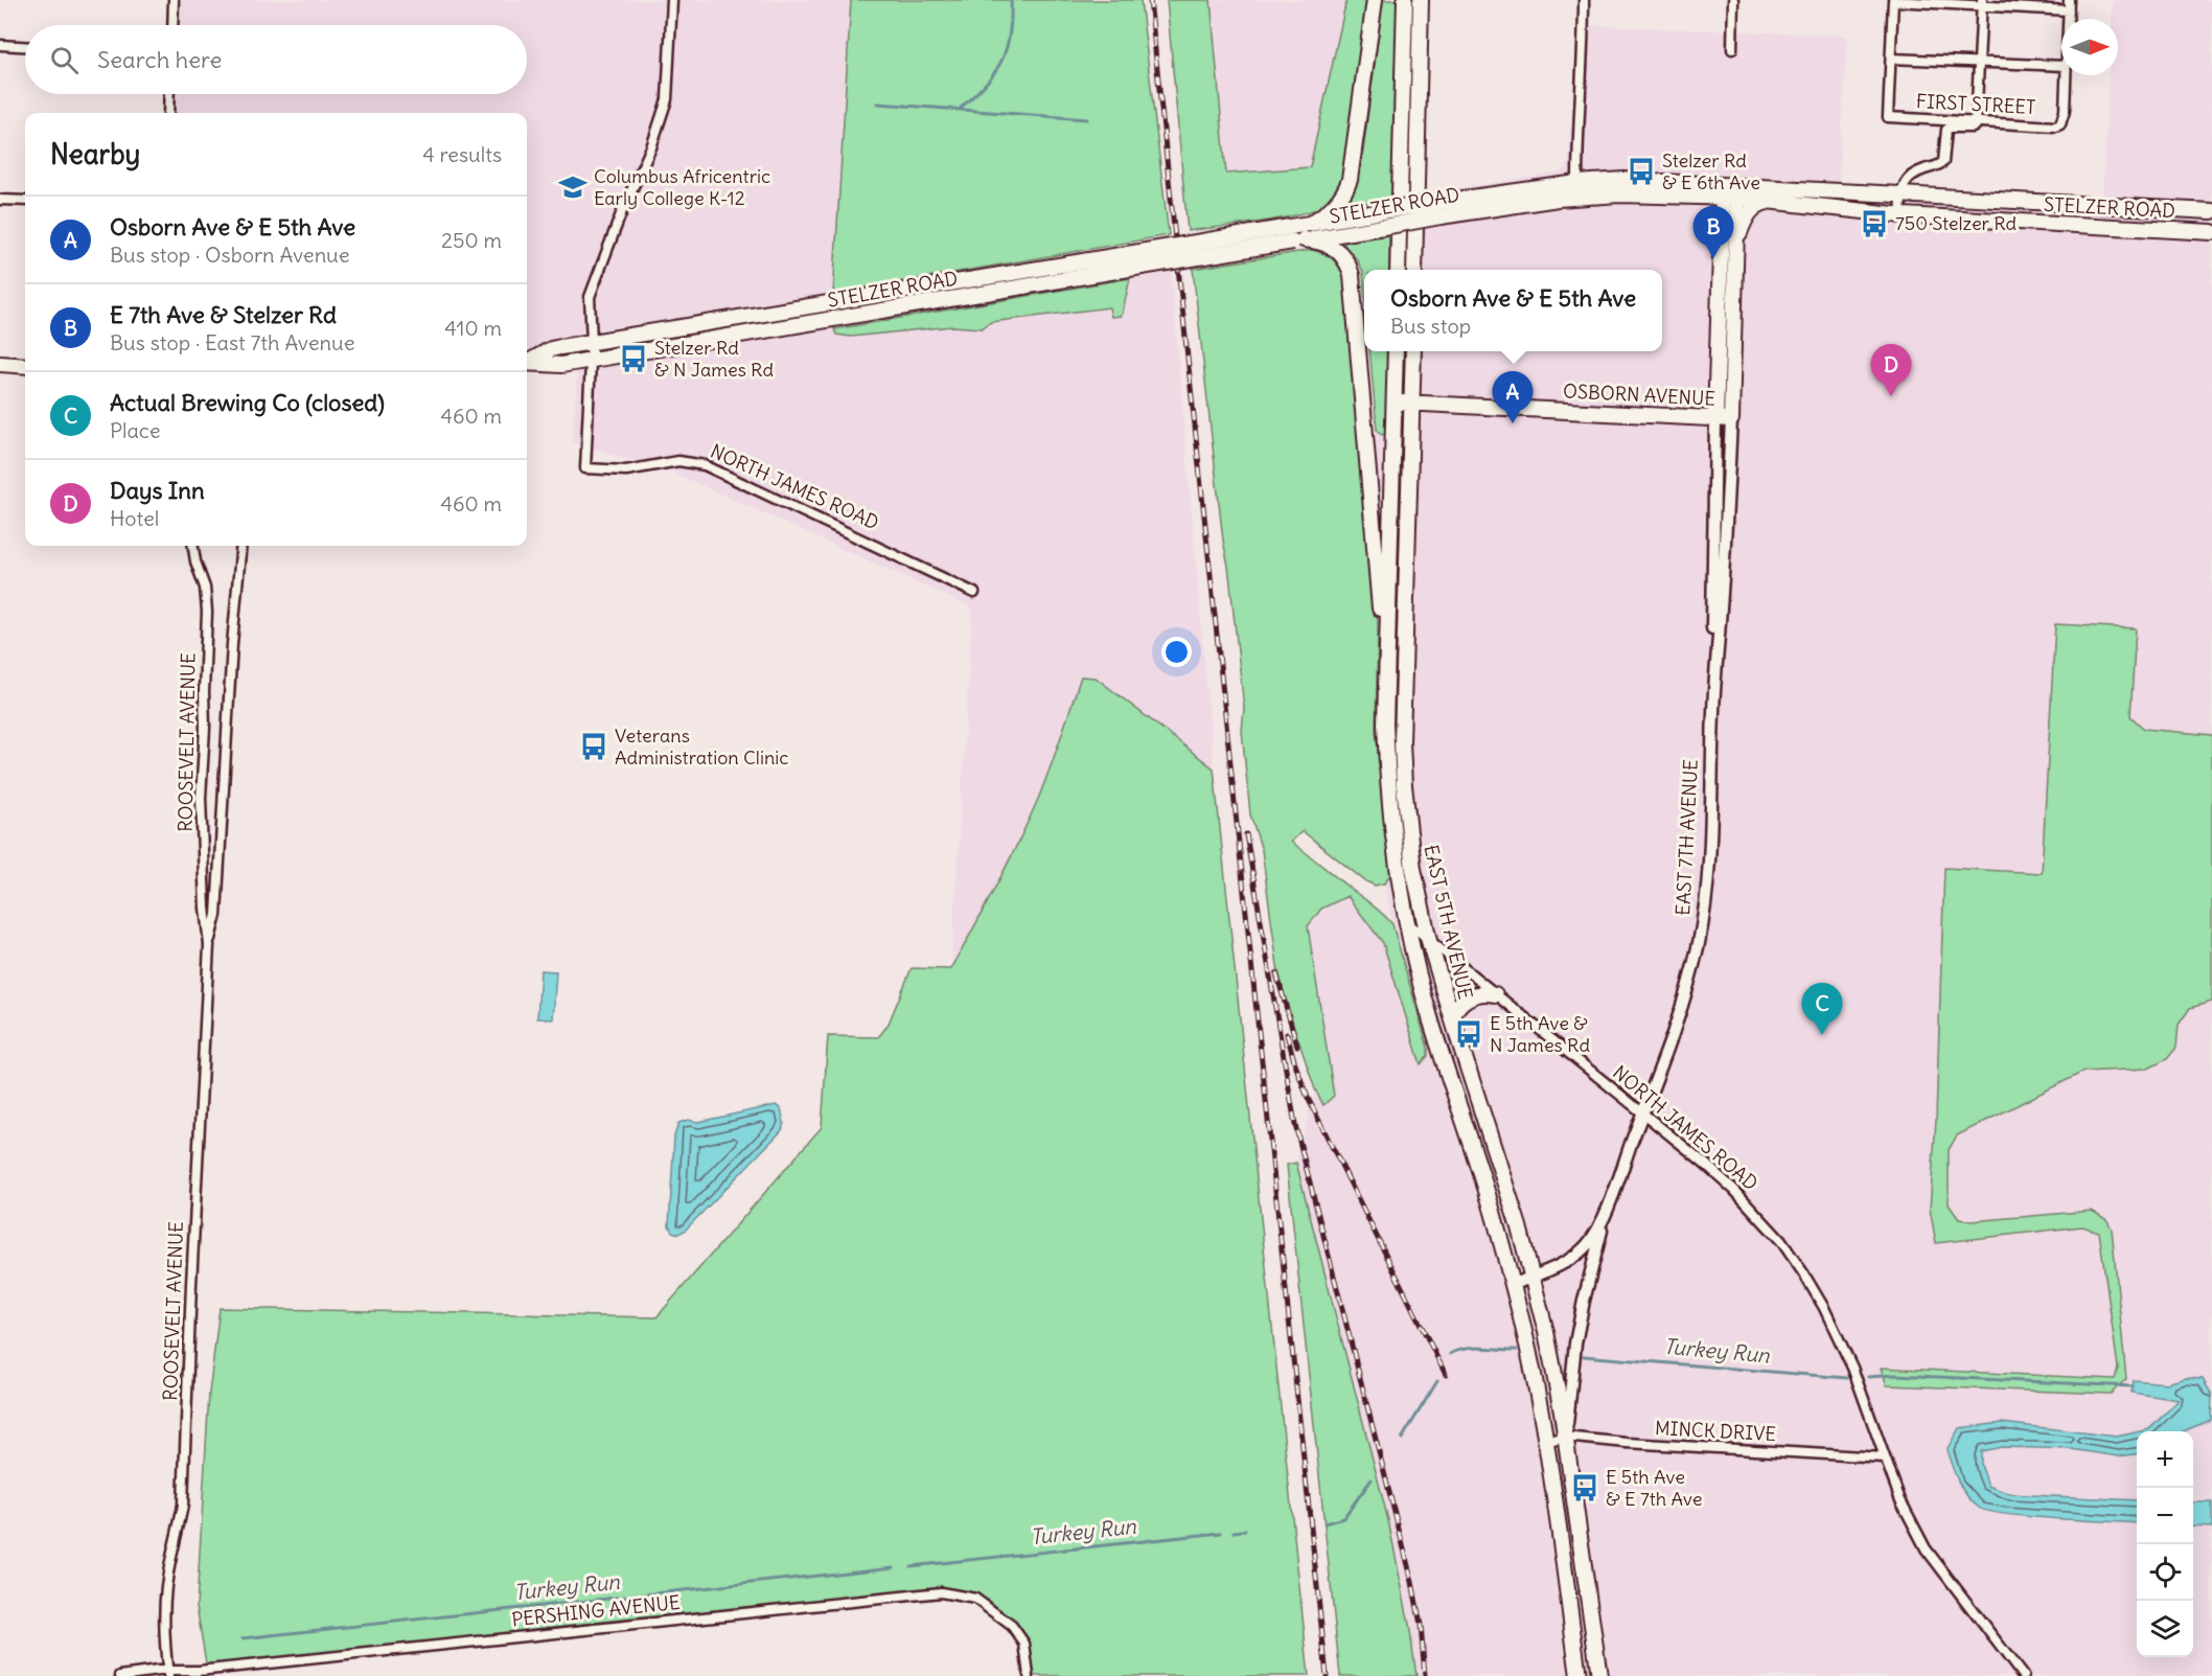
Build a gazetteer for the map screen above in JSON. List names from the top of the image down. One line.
{"streets":{"main road":["STELZER ROAD","OSBORN AVENUE","EAST 7TH AVENUE","EAST 5TH AVENUE"],"street":["FIRST STREET","NORTH JAMES ROAD","ROOSEVELT AVENUE","MINCK DRIVE","PERSHING AVENUE"]},"crossings":[["STELZER ROAD","NORTH JAMES ROAD"],["STELZER ROAD","EAST 7TH AVENUE"],["OSBORN AVENUE","EAST 7TH AVENUE"],["OSBORN AVENUE","EAST 5TH AVENUE"],["NORTH JAMES ROAD","EAST 7TH AVENUE"],["NORTH JAMES ROAD","EAST 5TH AVENUE"],["NORTH JAMES ROAD","MINCK DRIVE"],["ROOSEVELT AVENUE","PERSHING AVENUE"],["EAST 7TH AVENUE","EAST 5TH AVENUE"],["EAST 7TH AVENUE","MINCK DRIVE"],["EAST 5TH AVENUE","MINCK DRIVE"]],"water":["Turkey Run"],"places":{"bus stop":["Stelzer Rd & E 6th Ave","750 Stelzer Rd","Stelzer Rd & N James Rd","Veterans Administration Clinic","E 5th Ave & N James Rd","E 5th Ave & E 7th Ave"],"school or university":["Columbus Africentric Early College K-12"]},"north":"right","page":{"search":"Search here","heading":["Nearby","4 results"],"list":[{"mark":"A","name":"Osborn Ave & E 5th Ave","note":"Bus stop · Osborn Avenue","value":"250 m"},{"mark":"B","name":"E 7th Ave & Stelzer Rd","note":"Bus stop · East 7th Avenue","value":"410 m"},{"mark":"C","name":"Actual Brewing Co (closed)","note":"Place","value":"460 m"},{"mark":"D","name":"Days Inn","note":"Hotel","value":"460 m"}],"pins":["B","D","A","C"],"popup":["Osborn Ave & E 5th Ave","Bus stop"],"map_buttons":["+","−"]}}
